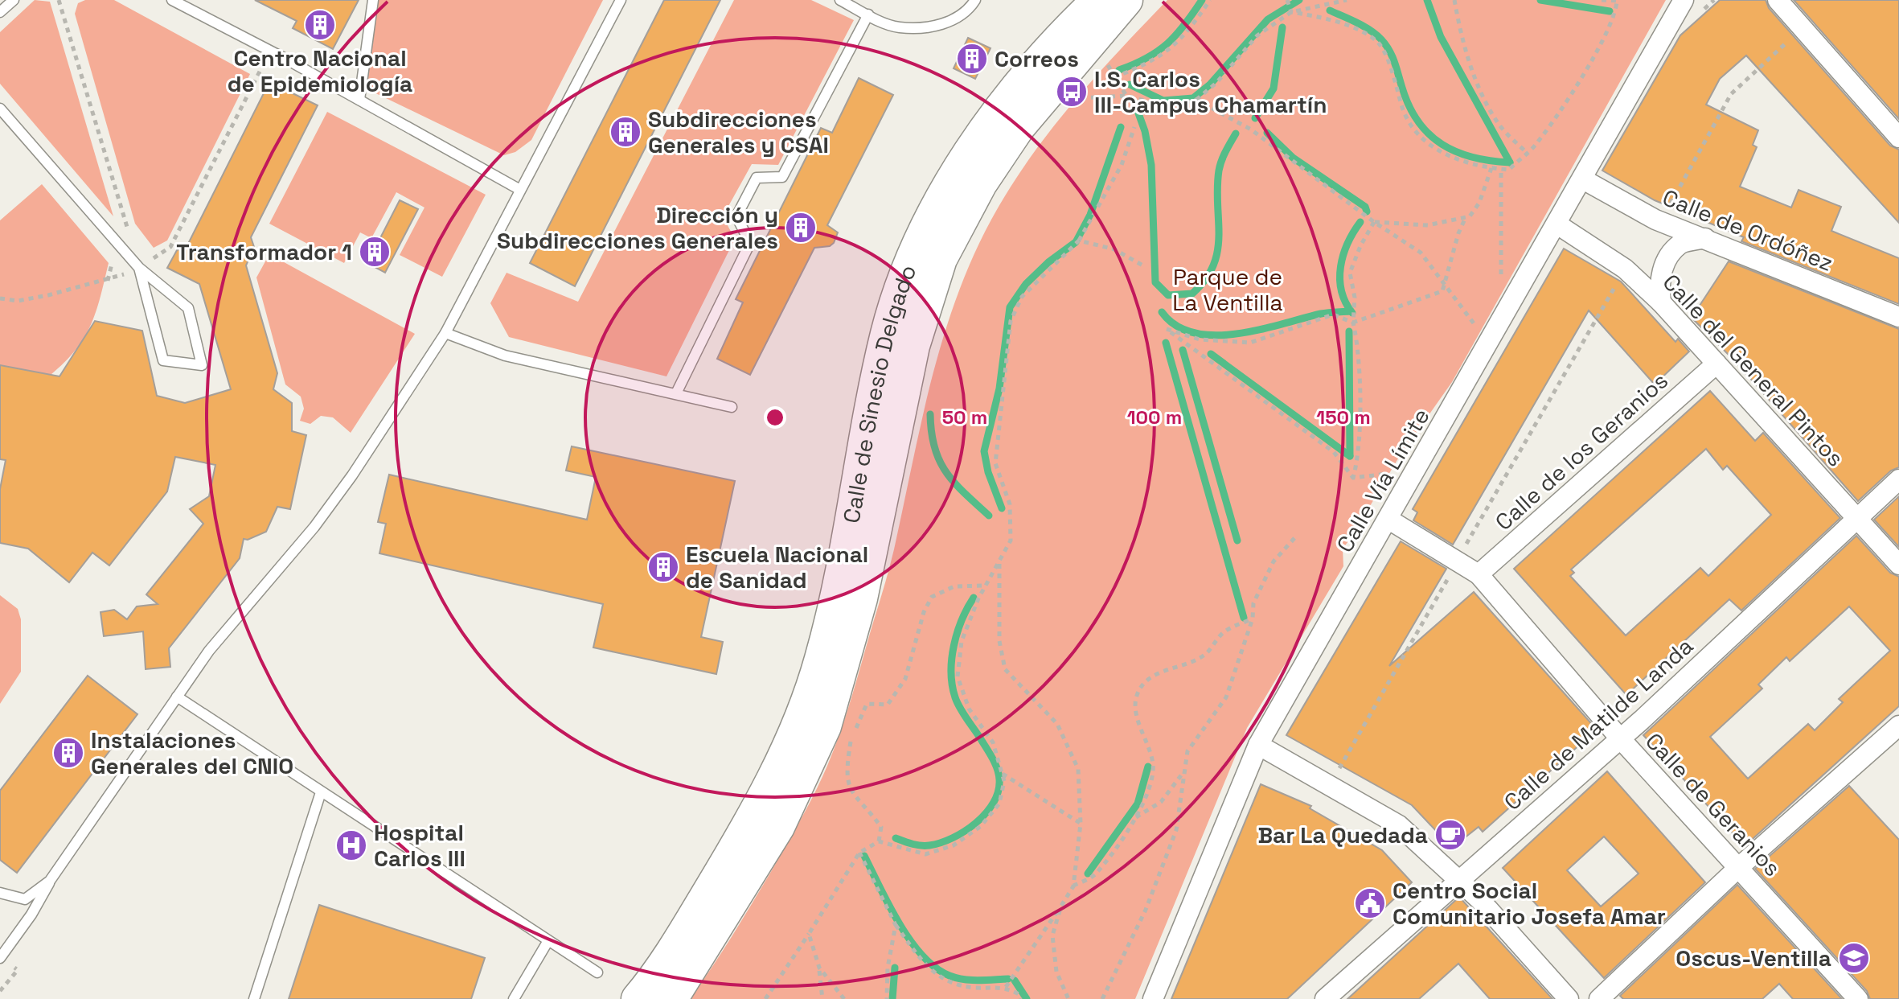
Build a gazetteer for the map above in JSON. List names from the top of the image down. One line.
{"streets":{"main road":["Calle de Sinesio Delgado"],"street":["Calle de Ordóñez","Calle del General Pintos","Calle de los Geranios","Calle Vía Límite","Calle de Matilde Landa","Calle de Geranios"]},"crossings":[["Calle de Ordóñez","Calle Vía Límite"],["Calle del General Pintos","Calle de los Geranios"],["Calle del General Pintos","Calle Vía Límite"],["Calle del General Pintos","Calle de Matilde Landa"],["Calle de los Geranios","Calle de Geranios"],["Calle Vía Límite","Calle de Geranios"],["Calle de Matilde Landa","Calle de Geranios"]],"parks":["Parque de La Ventilla"],"places":{"building":["Centro Nacional de Epidemiología","Correos","Subdirecciones Generales y CSAI","Dirección y Subdirecciones Generales","Transformador 1","Escuela Nacional de Sanidad","Instalaciones Generales del CNIO"],"bus stop":["I.S. Carlos III-Campus Chamartín"],"cafe":["Bar La Quedada"],"hospital":["Hospital Carlos III"],"public building":["Centro Social Comunitario Josefa Amar"],"school or university":["Oscus-Ventilla"]},"rings":["50 m","100 m","150 m"]}
